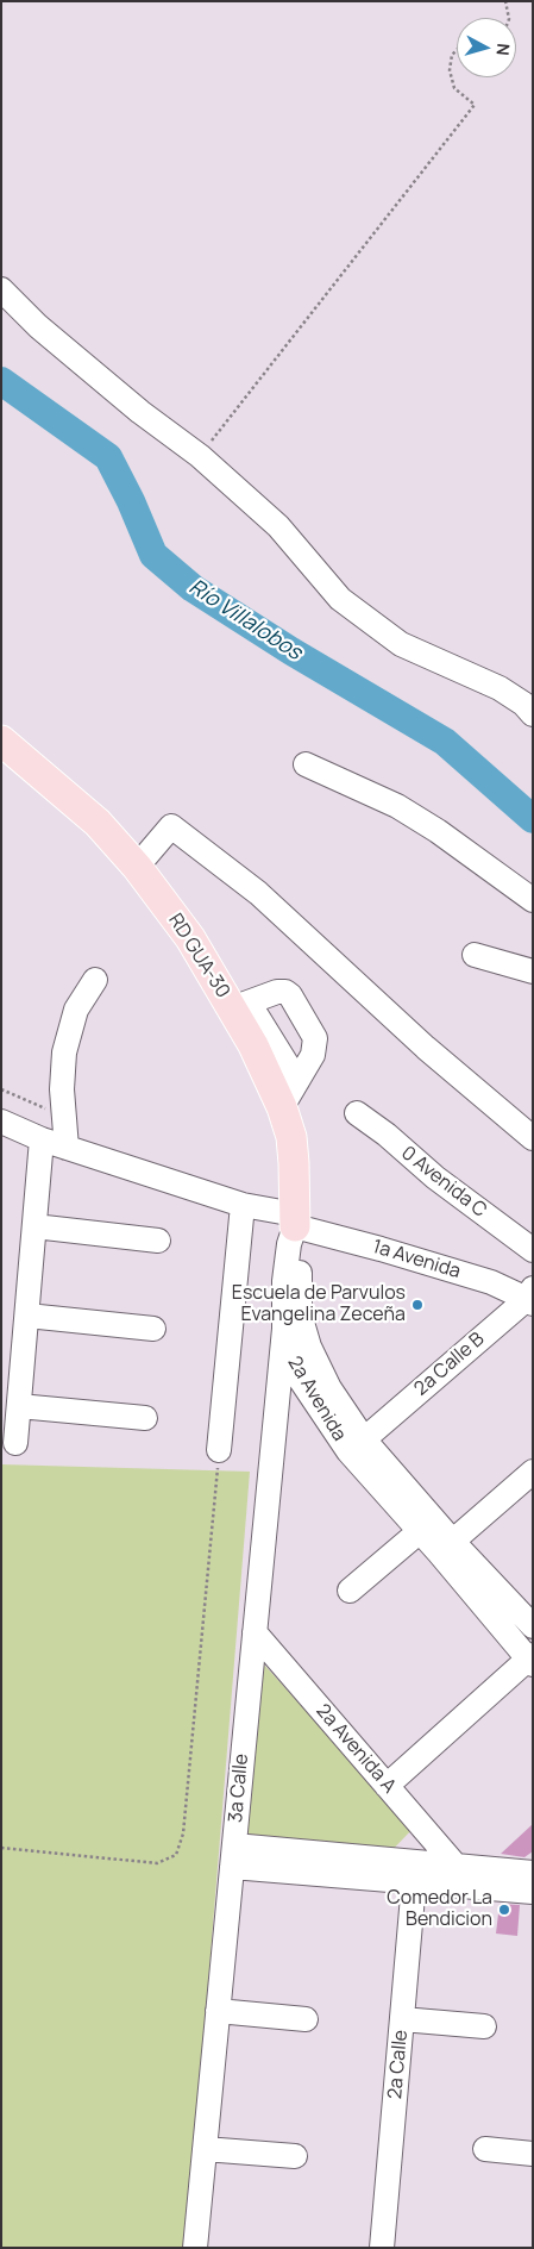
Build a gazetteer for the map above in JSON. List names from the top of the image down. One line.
{"streets":{"main road":["RD GUA-30"],"street":["0 Avenida C","1a Avenida","2a Calle B","2a Avenida","2a Avenida A","3a Calle","2a Calle"]},"crossings":[["RD GUA-30","1a Avenida"],["RD GUA-30","2a Avenida"],["1a Avenida","2a Calle B"],["1a Avenida","2a Avenida"],["2a Calle B","2a Avenida"],["2a Avenida","3a Calle"],["2a Avenida A","3a Calle"]],"water":["Río Villalobos"],"places":["Escuela de Parvulos Evangelina Zeceña","Comedor La Bendicion"],"north":"right"}
